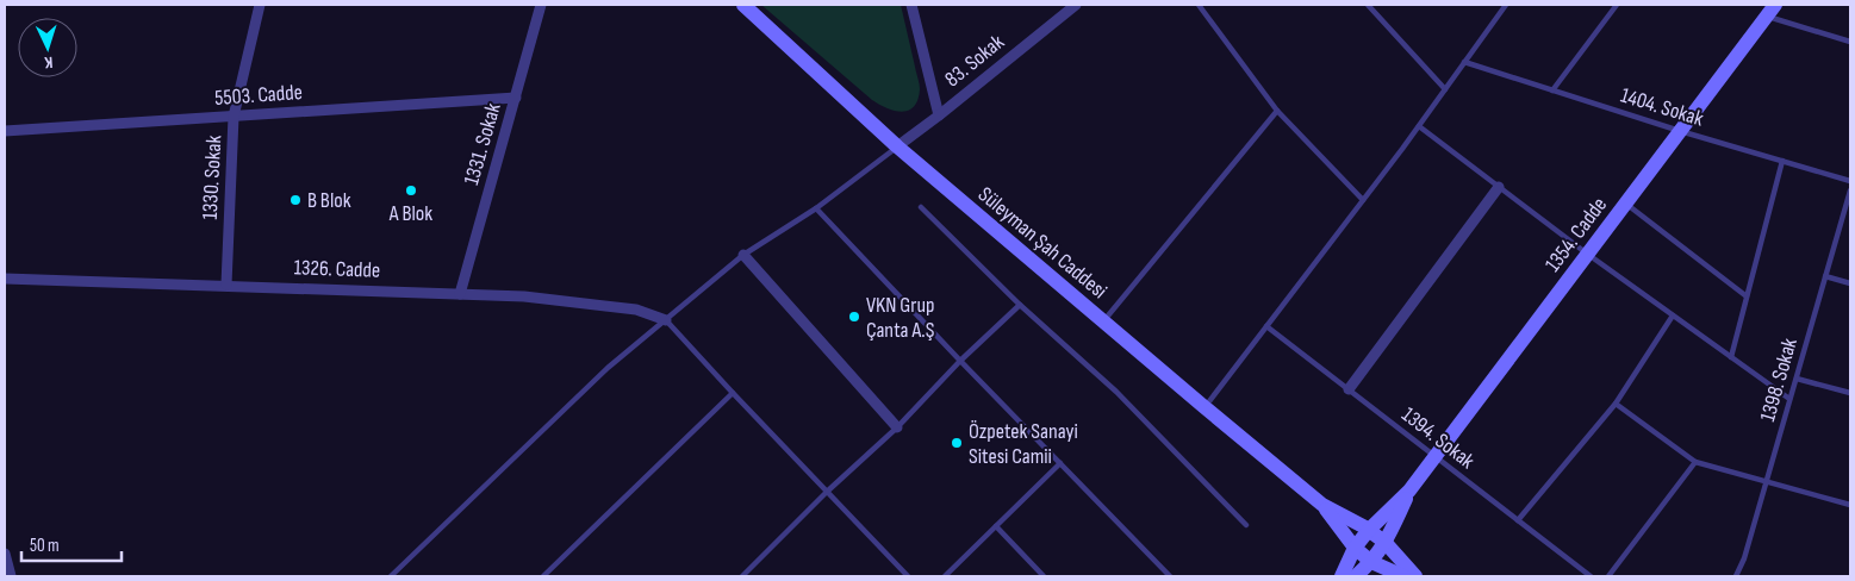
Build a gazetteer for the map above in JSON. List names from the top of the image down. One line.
{"streets":{"main road":["1354. Cadde","Süleyman Şah Caddesi"],"street":["83. Sokak","5503. Cadde","1331. Sokak","1330. Sokak","1326. Cadde"],"lane":["1404. Sokak","1398. Sokak","1394. Sokak"]},"crossings":[["83. Sokak","Süleyman Şah Caddesi"],["5503. Cadde","1331. Sokak"],["5503. Cadde","1330. Sokak"],["1404. Sokak","1354. Cadde"],["1331. Sokak","1326. Cadde"],["1330. Sokak","1326. Cadde"],["1354. Cadde","1394. Sokak"]],"places":["A Blok","B Blok","VKN Grup Çanta A.Ş","Özpetek Sanayi Sitesi Camii"],"scale_bar":"50 m","north":"bottom"}
